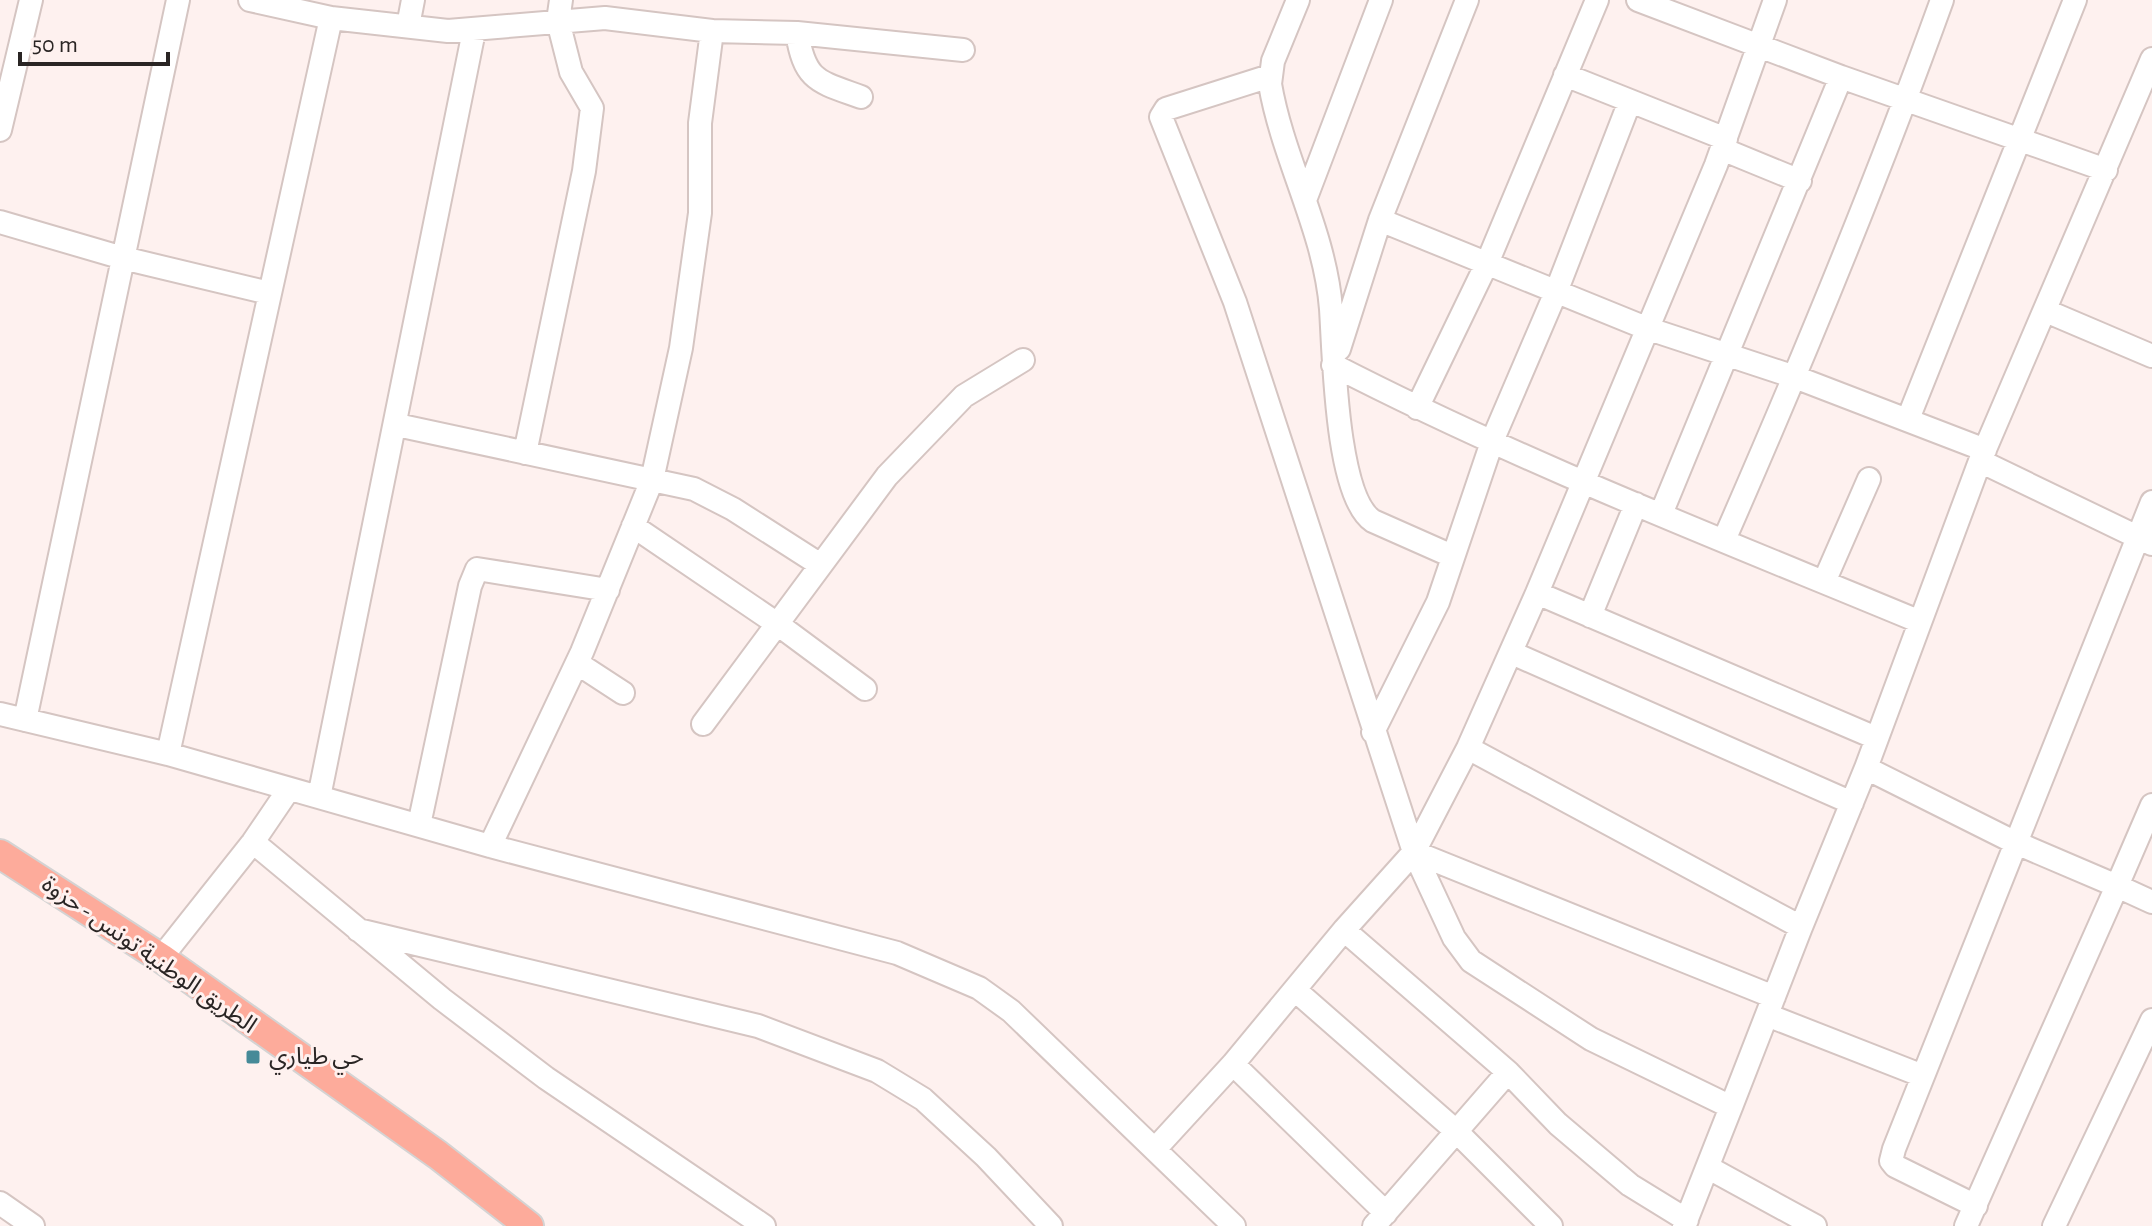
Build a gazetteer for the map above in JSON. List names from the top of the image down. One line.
{"streets":{"main road":["الطريق الوطنية تونس - حزوة"]},"places":{"transit":["حي طياري"]},"scale_bar":"50 m"}
